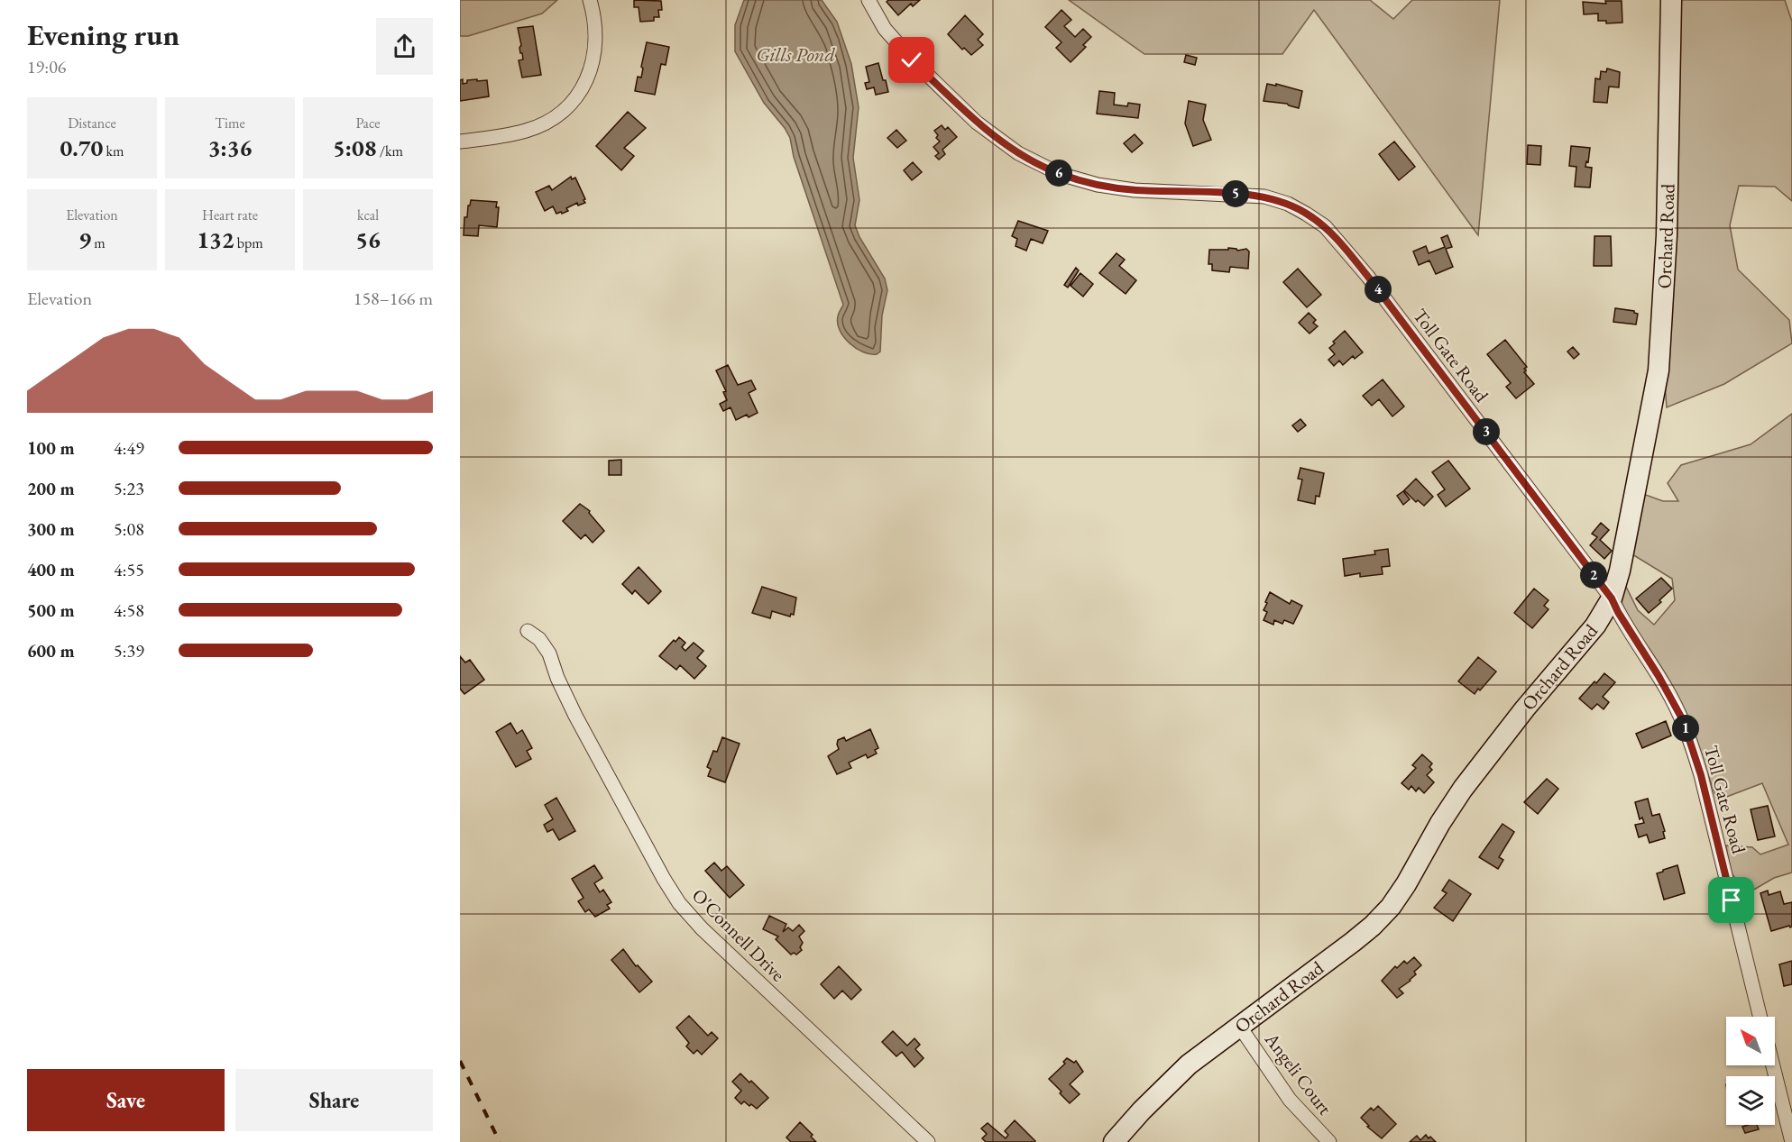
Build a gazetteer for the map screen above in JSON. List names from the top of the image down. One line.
{"streets":{"street":["Orchard Road","Toll Gate Road","O'Connell Drive","Angeli Court"]},"crossings":[["Orchard Road","Toll Gate Road"],["Orchard Road","Angeli Court"]],"water":["Gills Pond"],"north":"top left","page":{"heading":["Evening run","19:06"],"stats":[["Distance","0.70 km"],["Time","3:36"],["Pace","5:08 /km"],["Elevation","9 m"],["Heart rate","132 bpm"],["kcal","56"]],"pins":["6","5","4","3","2","1"],"chart":["Elevation","158–166 m"],"list":[{"name":"100 m","note":"4:49"},{"name":"200 m","note":"5:23"},{"name":"300 m","note":"5:08"},{"name":"400 m","note":"4:55"},{"name":"500 m","note":"4:58"},{"name":"600 m","note":"5:39"}],"buttons":["Save","Share"]}}
